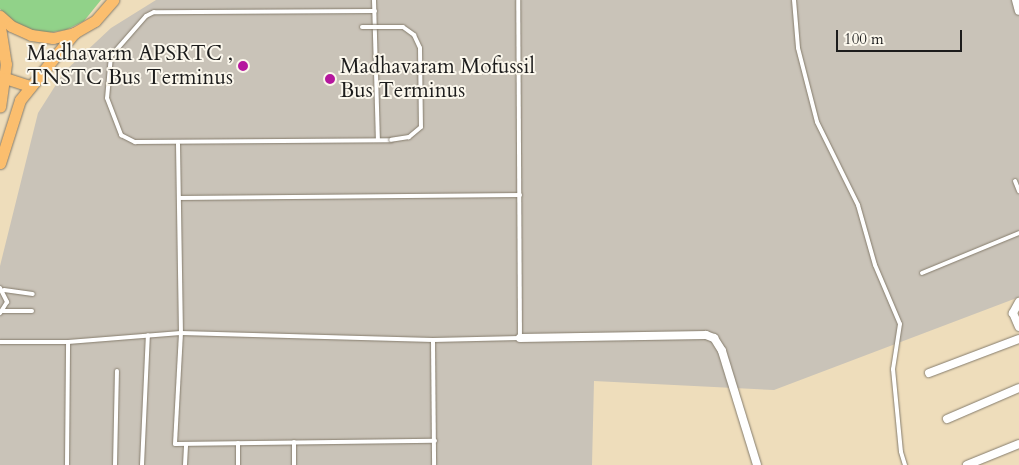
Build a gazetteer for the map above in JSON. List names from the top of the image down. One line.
{"places":["Madhavarm APSRTC , TNSTC Bus Terminus","Madhavaram Mofussil Bus Terminus"],"scale_bar":"100 m"}
